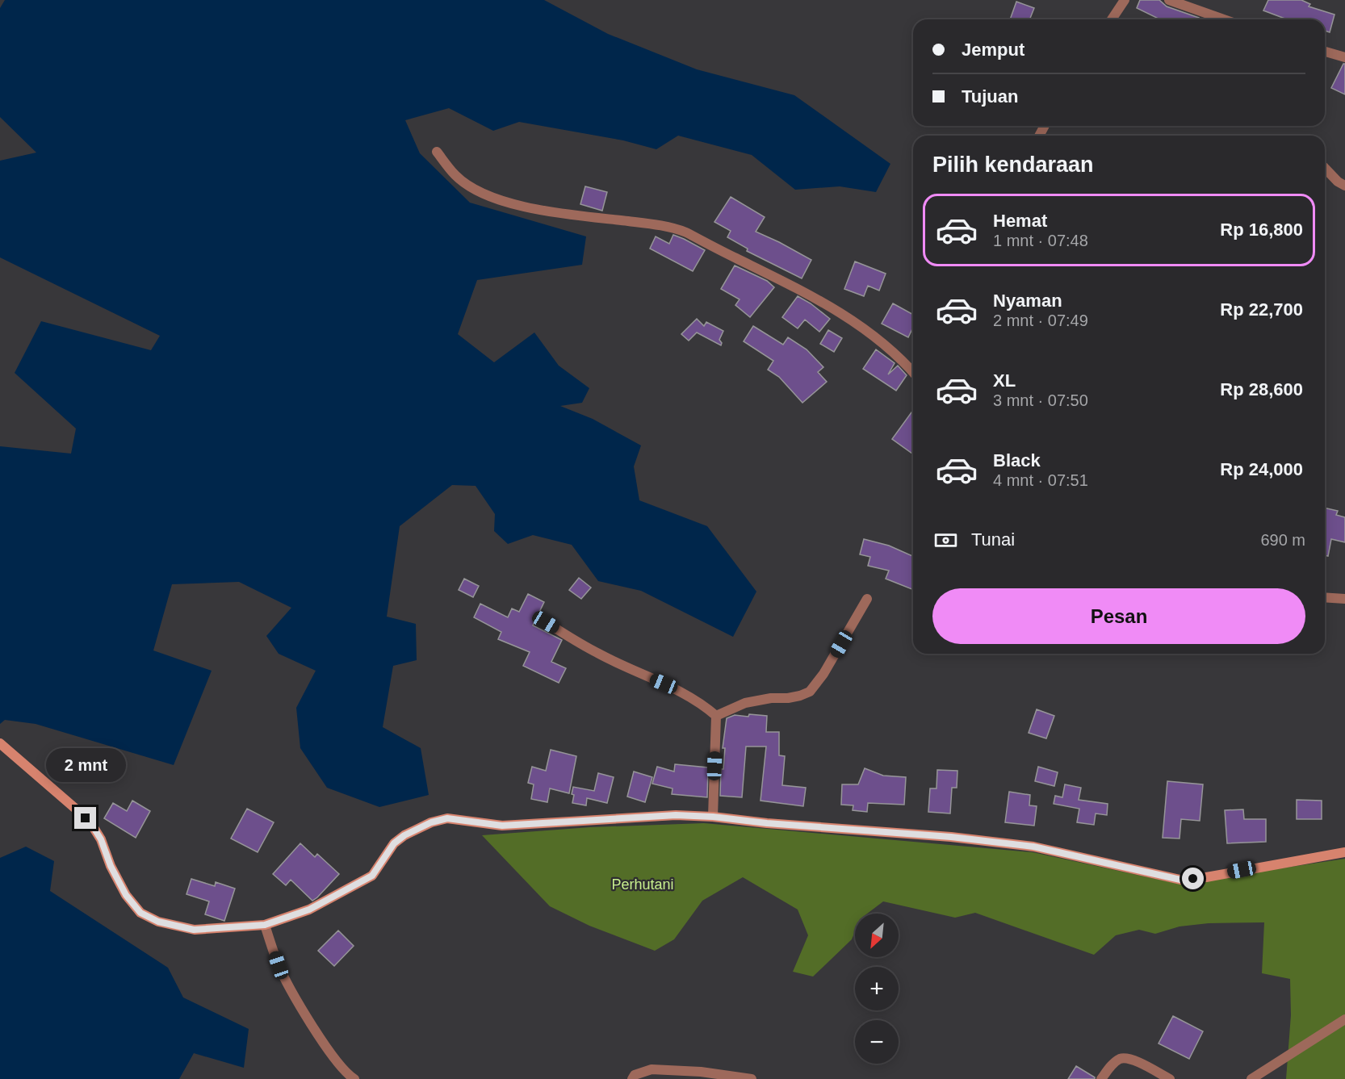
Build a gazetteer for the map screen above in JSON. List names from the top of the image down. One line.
{"parks":["Perhutani"],"north":"bottom left","page":{"banner":["Jemput","Tujuan"],"heading":"Pilih kendaraan","list":[{"name":"Hemat","note":"1 mnt · 07:48","value":"Rp 16,800"},{"name":"Nyaman","note":"2 mnt · 07:49","value":"Rp 22,700"},{"name":"XL","note":"3 mnt · 07:50","value":"Rp 28,600"},{"name":"Black","note":"4 mnt · 07:51","value":"Rp 24,000"}],"pay":["Tunai","690 m"],"buttons":"Pesan","bubble":"2 mnt","map_buttons":["+","−"]}}
